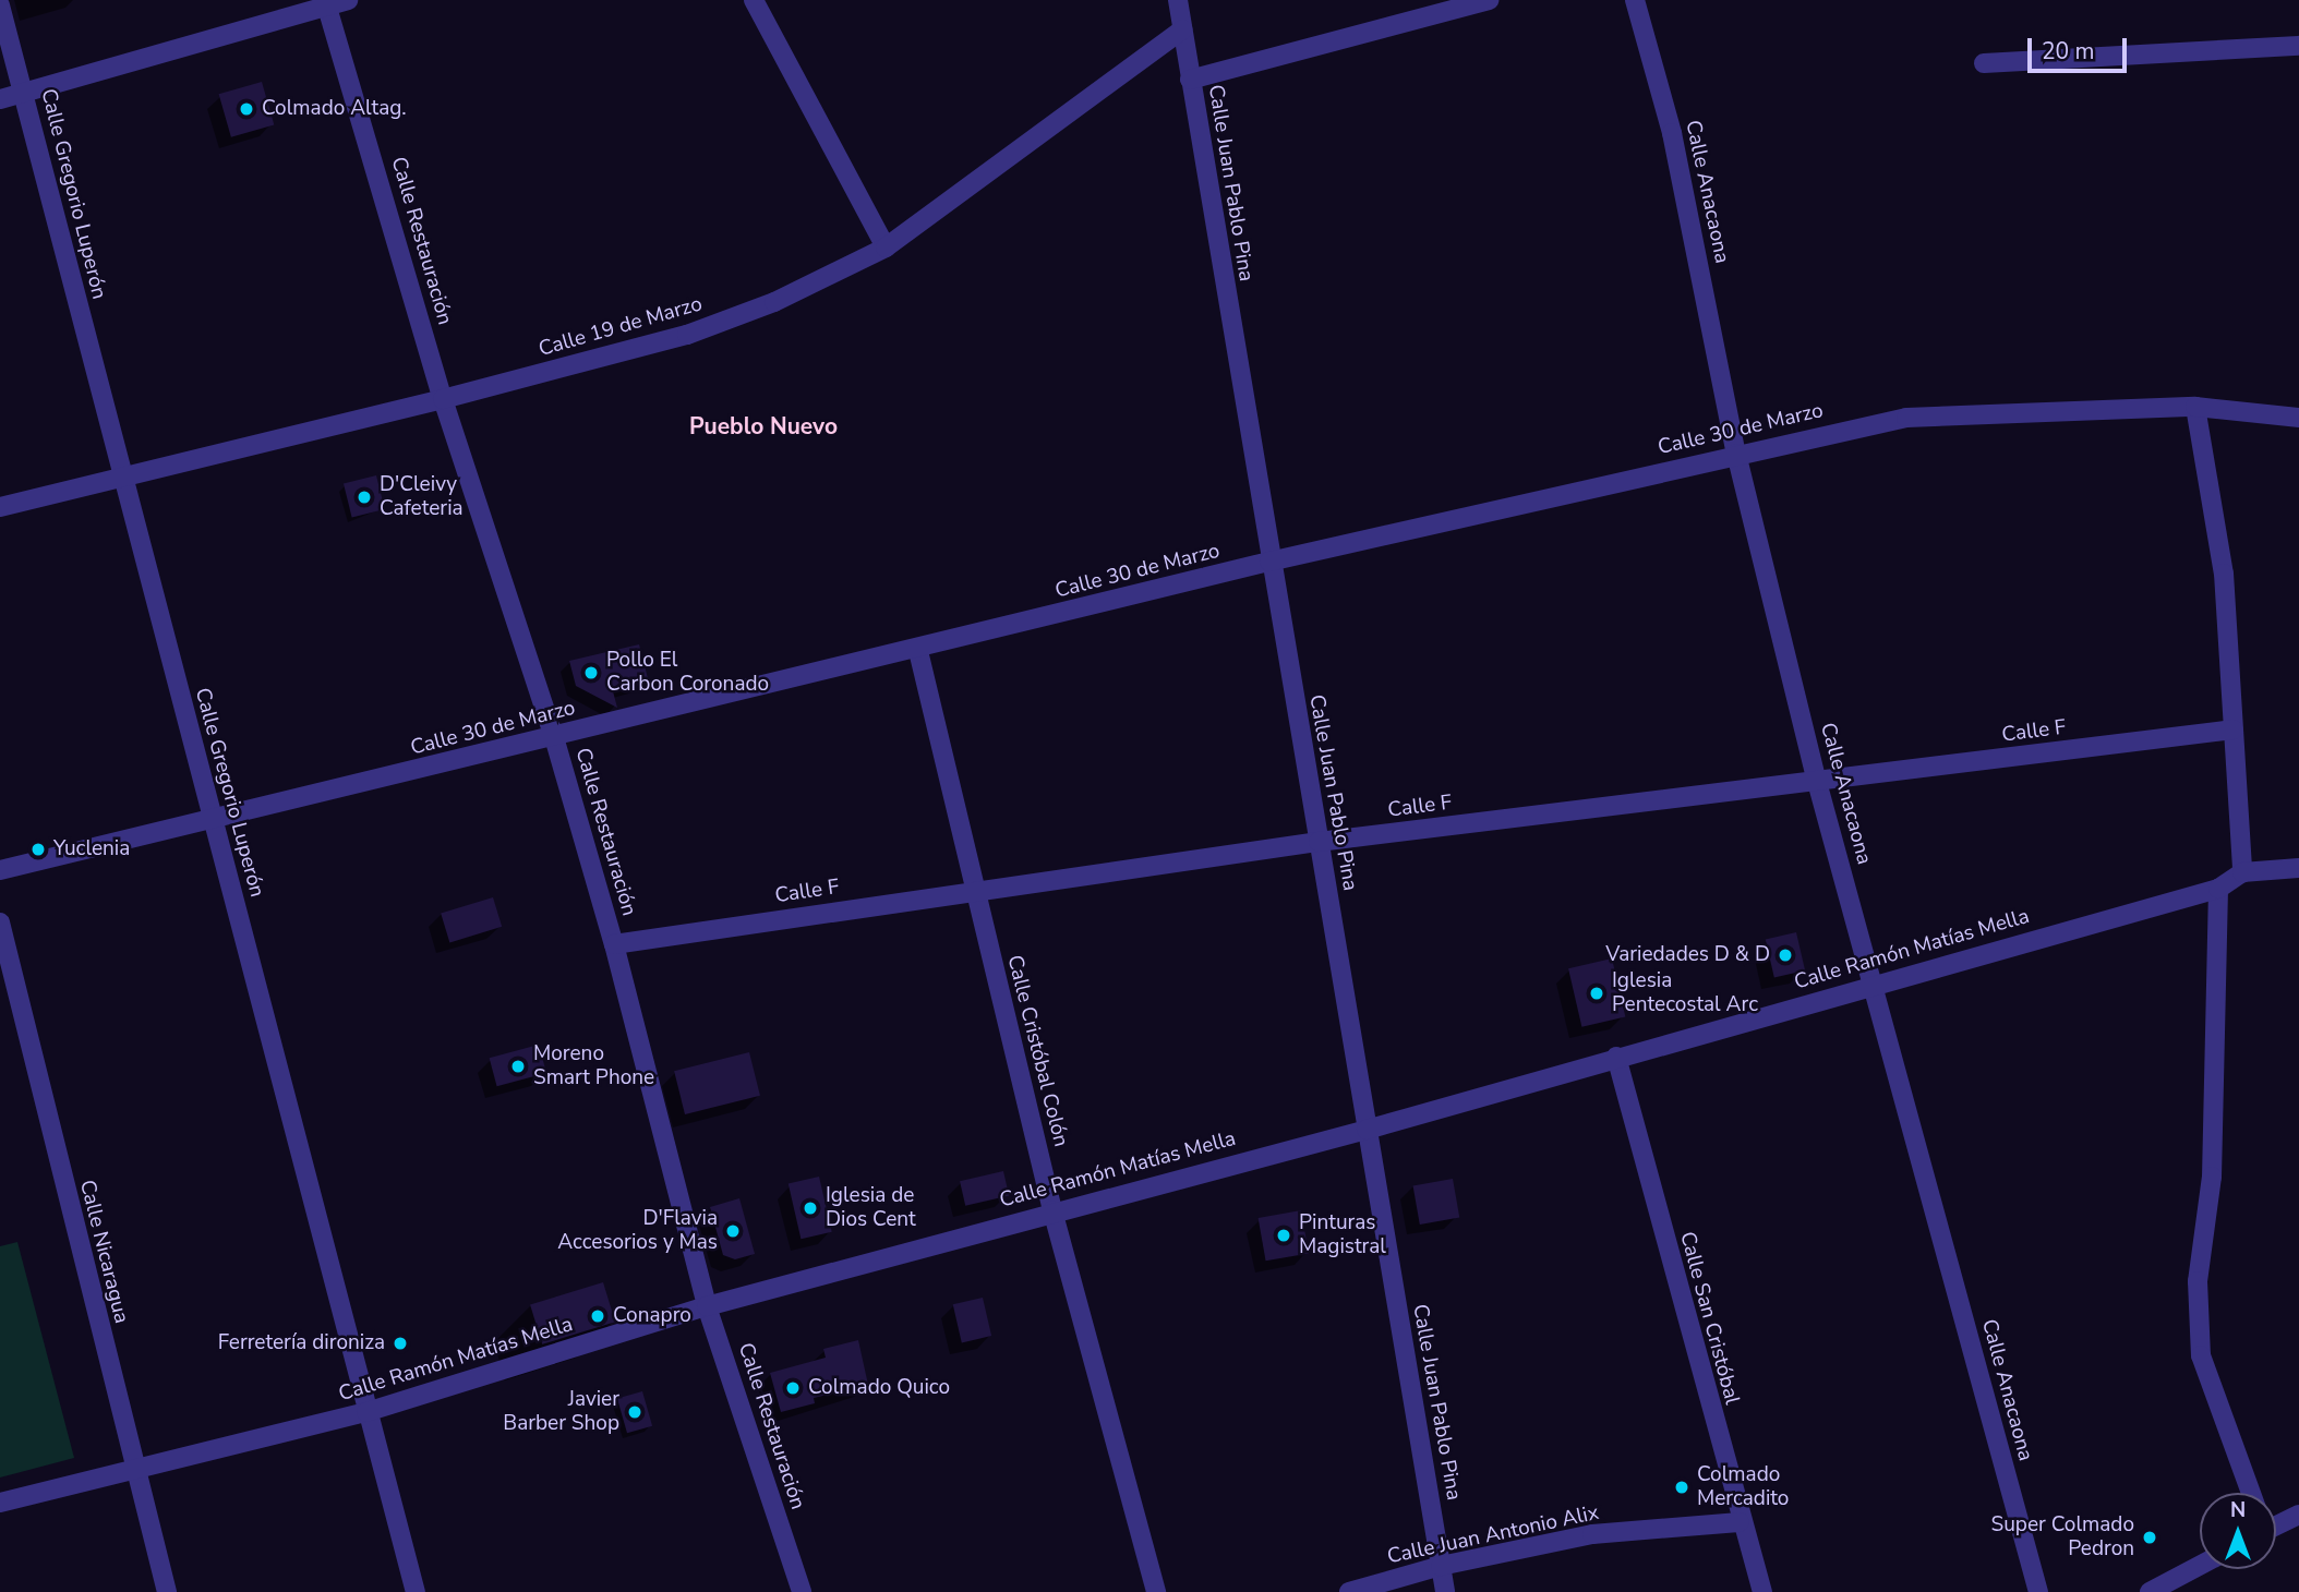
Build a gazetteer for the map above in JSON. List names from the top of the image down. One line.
{"streets":{"street":["Calle Juan Pablo Pina","Calle Anacaona","Calle Gregorio Luperón","Calle Restauración","Calle 19 de Marzo","Calle 30 de Marzo","Calle F","Calle Ramón Matías Mella","Calle Cristóbal Colón","Calle Nicaragua","Calle San Cristóbal","Calle Juan Antonio Alix"]},"crossings":[["Calle Juan Pablo Pina","Calle 19 de Marzo"],["Calle Juan Pablo Pina","Calle 30 de Marzo"],["Calle Juan Pablo Pina","Calle F"],["Calle Juan Pablo Pina","Calle Ramón Matías Mella"],["Calle Juan Pablo Pina","Calle Juan Antonio Alix"],["Calle Anacaona","Calle 30 de Marzo"],["Calle Anacaona","Calle F"],["Calle Anacaona","Calle Ramón Matías Mella"],["Calle Gregorio Luperón","Calle 19 de Marzo"],["Calle Gregorio Luperón","Calle 30 de Marzo"],["Calle Gregorio Luperón","Calle Ramón Matías Mella"],["Calle Restauración","Calle 19 de Marzo"],["Calle Restauración","Calle 30 de Marzo"],["Calle Restauración","Calle F"],["Calle Restauración","Calle Ramón Matías Mella"],["Calle 30 de Marzo","Calle Cristóbal Colón"],["Calle F","Calle Cristóbal Colón"],["Calle Ramón Matías Mella","Calle Cristóbal Colón"],["Calle Ramón Matías Mella","Calle Nicaragua"],["Calle Ramón Matías Mella","Calle San Cristóbal"],["Calle San Cristóbal","Calle Juan Antonio Alix"]],"districts":["Pueblo Nuevo"],"places":["Colmado Altag.","D'Cleivy Cafeteria","Pollo El Carbon Coronado","Yuclenia","Variedades D & D","Iglesia Pentecostal Arc","Moreno Smart Phone","Iglesia de Dios Cent","D'Flavia Accesorios y Mas","Pinturas Magistral","Conapro","Ferretería dironiza","Colmado Quico","Javier Barber Shop","Colmado Mercadito","Super Colmado Pedron"],"scale_bar":"20 m","north":"top"}
